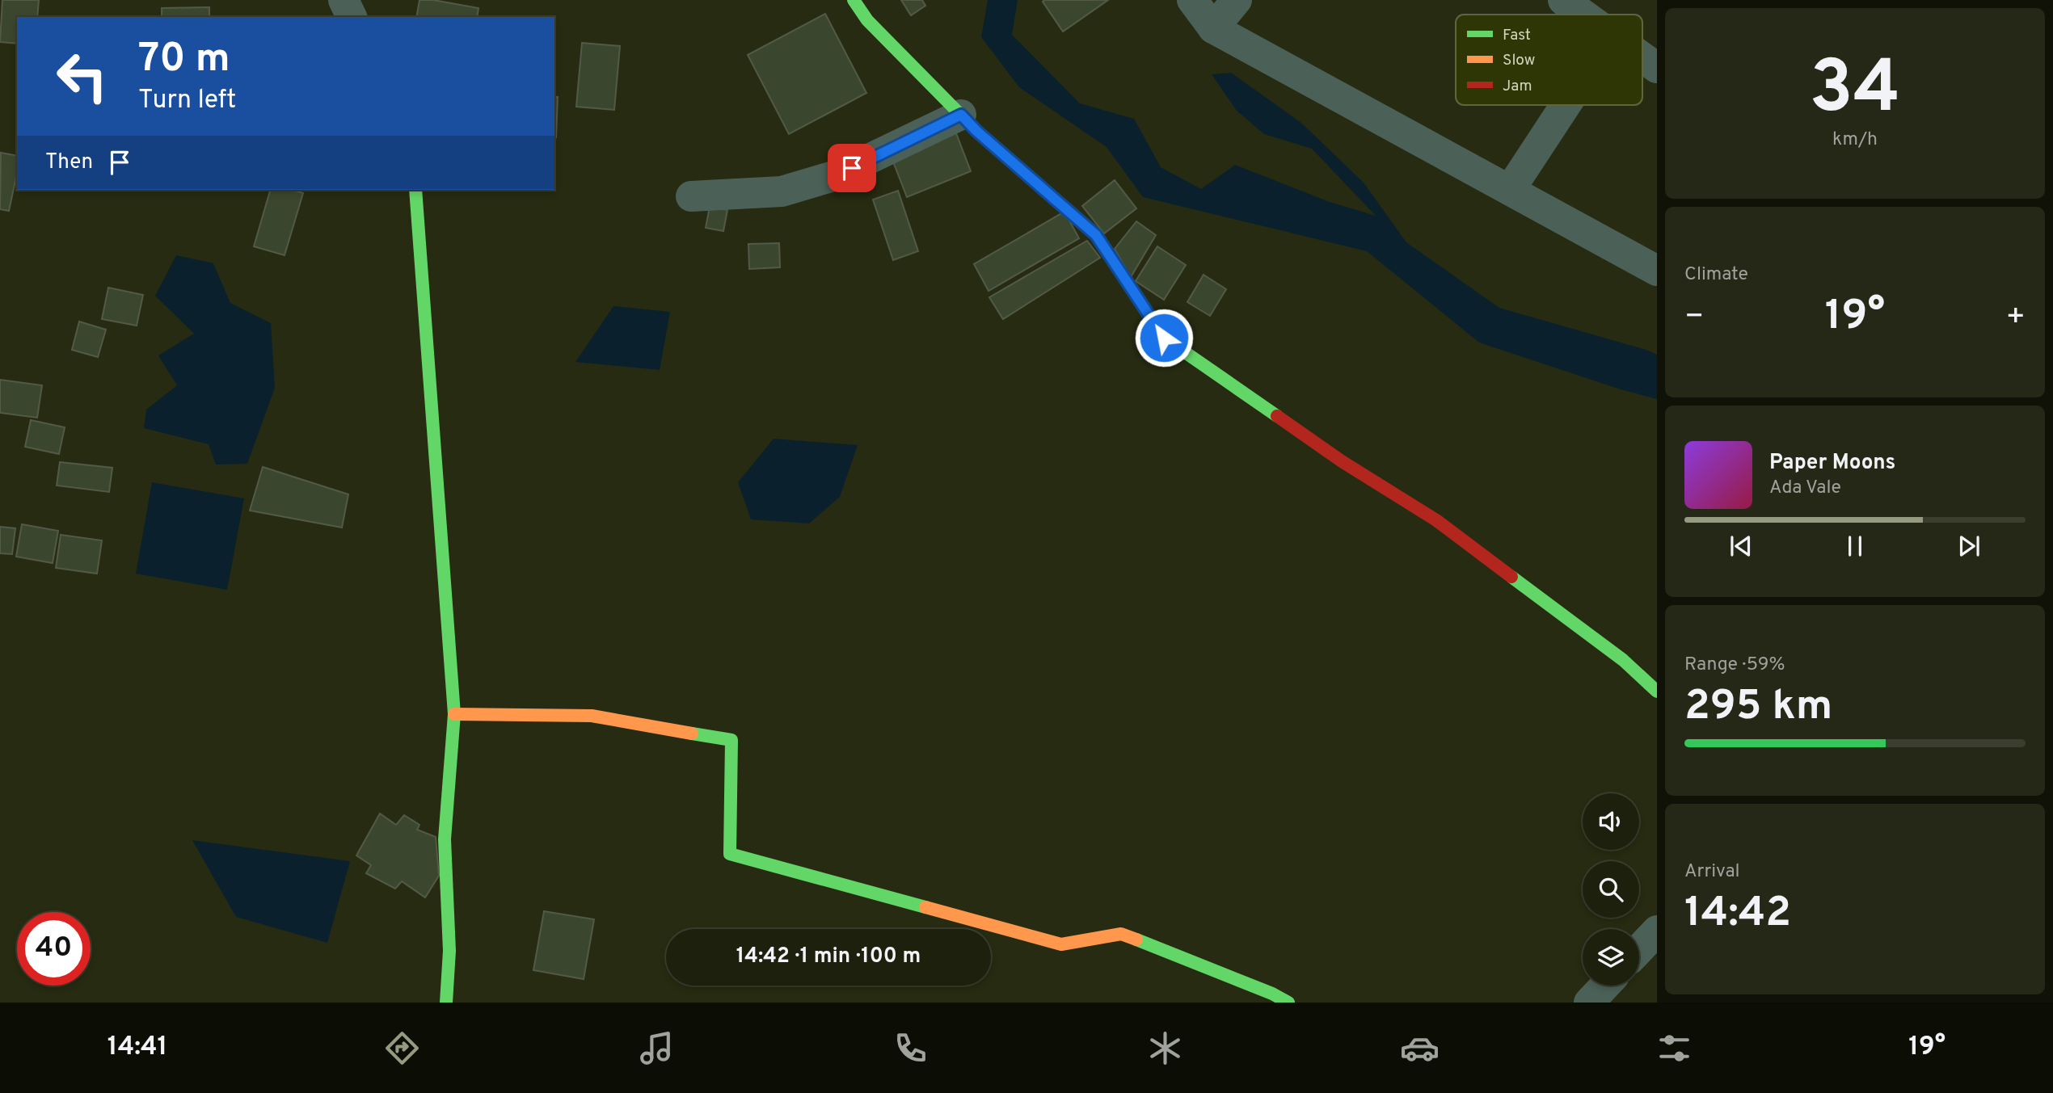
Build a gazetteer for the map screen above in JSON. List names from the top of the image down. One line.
{"legend":["Fast","Slow","Jam"],"page":{"tile":[["34","km/h"],"Climate",["Range · 59%","295 km"],["Arrival","14:42"]],"turn":["70 m","Turn left"],"then":"Then","heat":["−","19°","+"],"song":["Paper Moons","Ada Vale"],"limit":"40","trip":"14:42 · 1 min · 100 m","tabs":["14:41","19°"]}}
